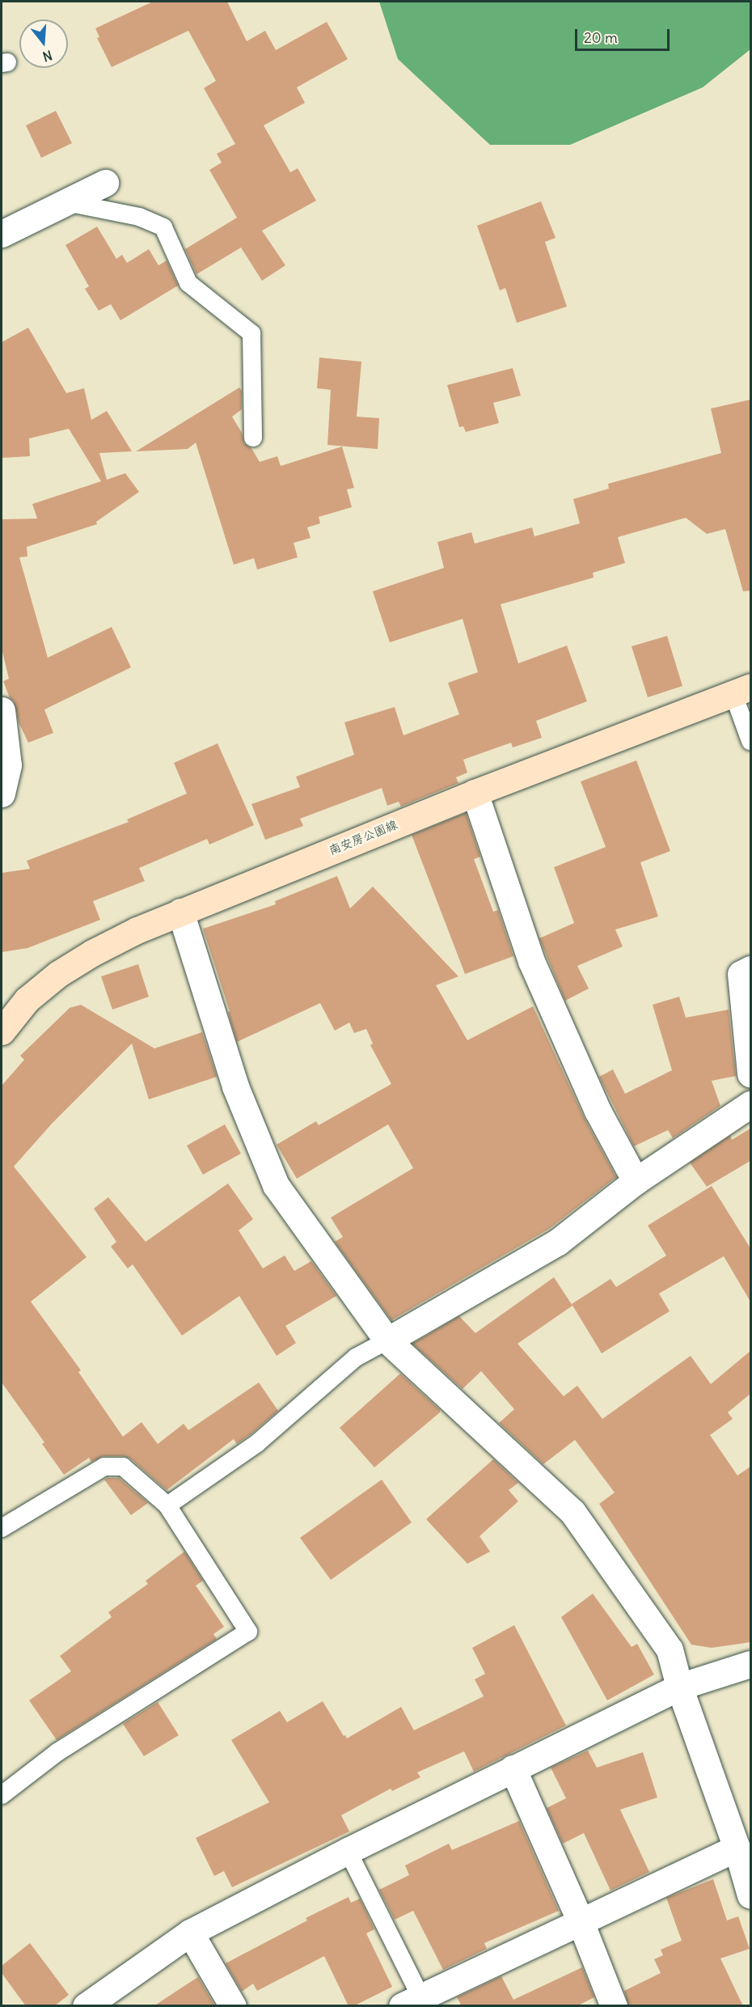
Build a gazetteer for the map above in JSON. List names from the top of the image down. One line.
{"streets":{"main road":["南安房公園線"]},"scale_bar":"20 m","north":"bottom"}
